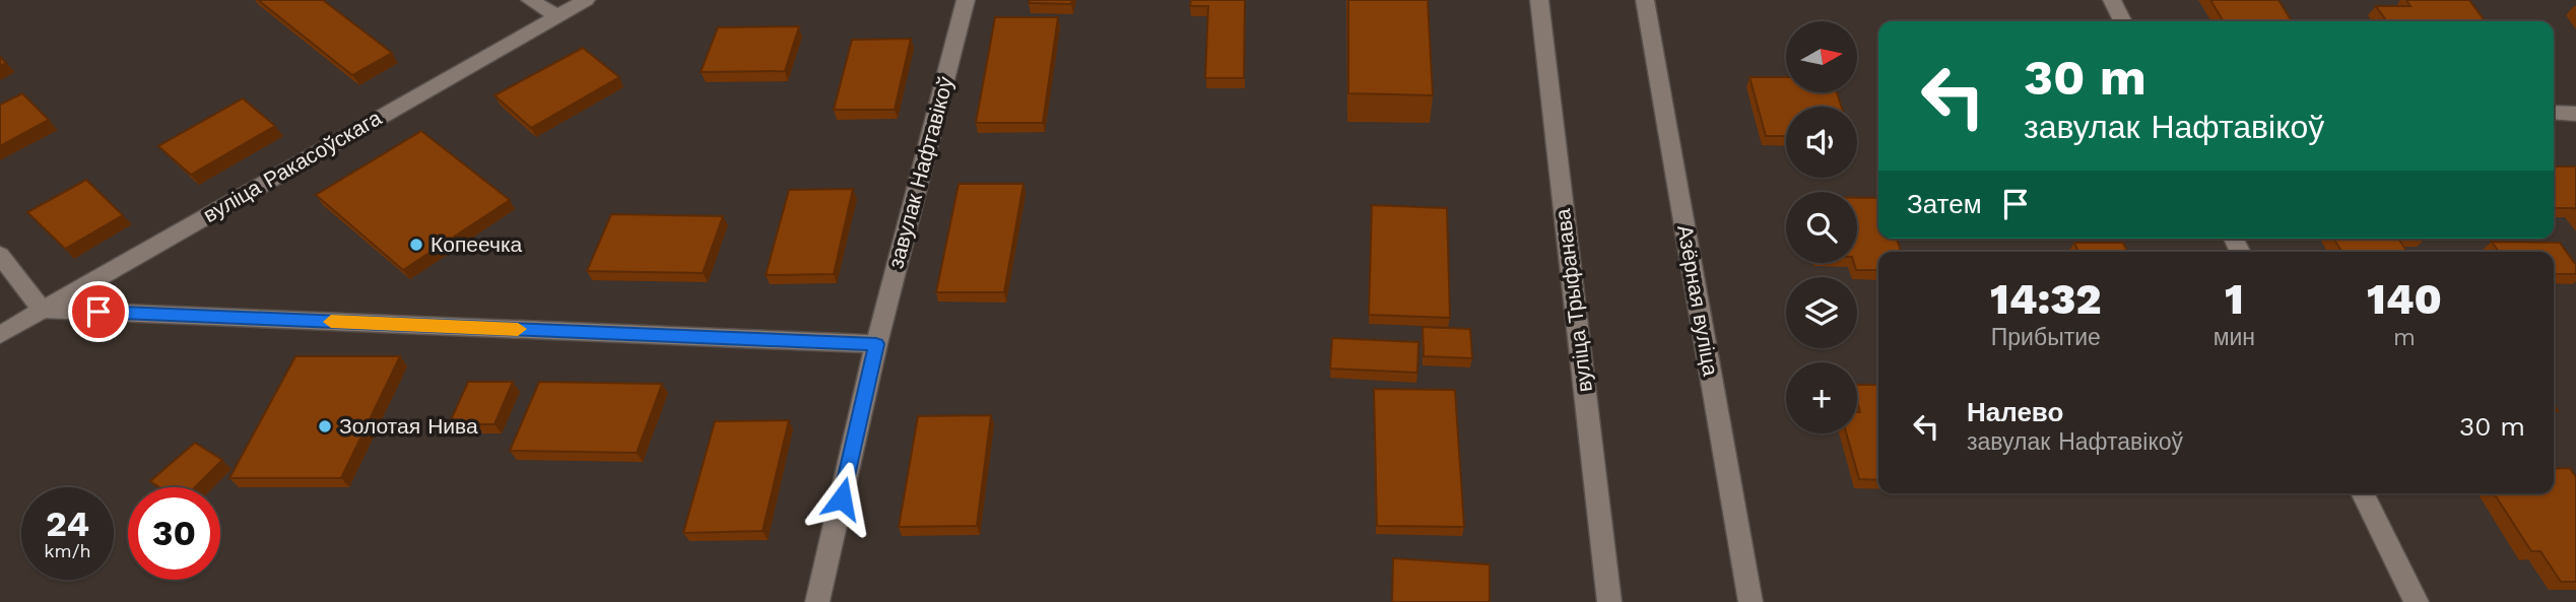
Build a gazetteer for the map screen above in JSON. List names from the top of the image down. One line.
{"streets":{"street":["вуліца Ракасоўскага","завулак Нафтавікоў","вуліца Трыфанава","Азёрная вуліца"]},"places":["Копеечка","Золотая Нива"],"north":"right","page":{"map_buttons":"+","turn":["30 m","завулак Нафтавікоў"],"then":"Затем","eta":["14:32","Прибытие","1","мин","140","m"],"list":[{"name":"Налево","note":"завулак Нафтавікоў","value":"30 m"}],"speed":"24 km/h","limit":"30"}}
